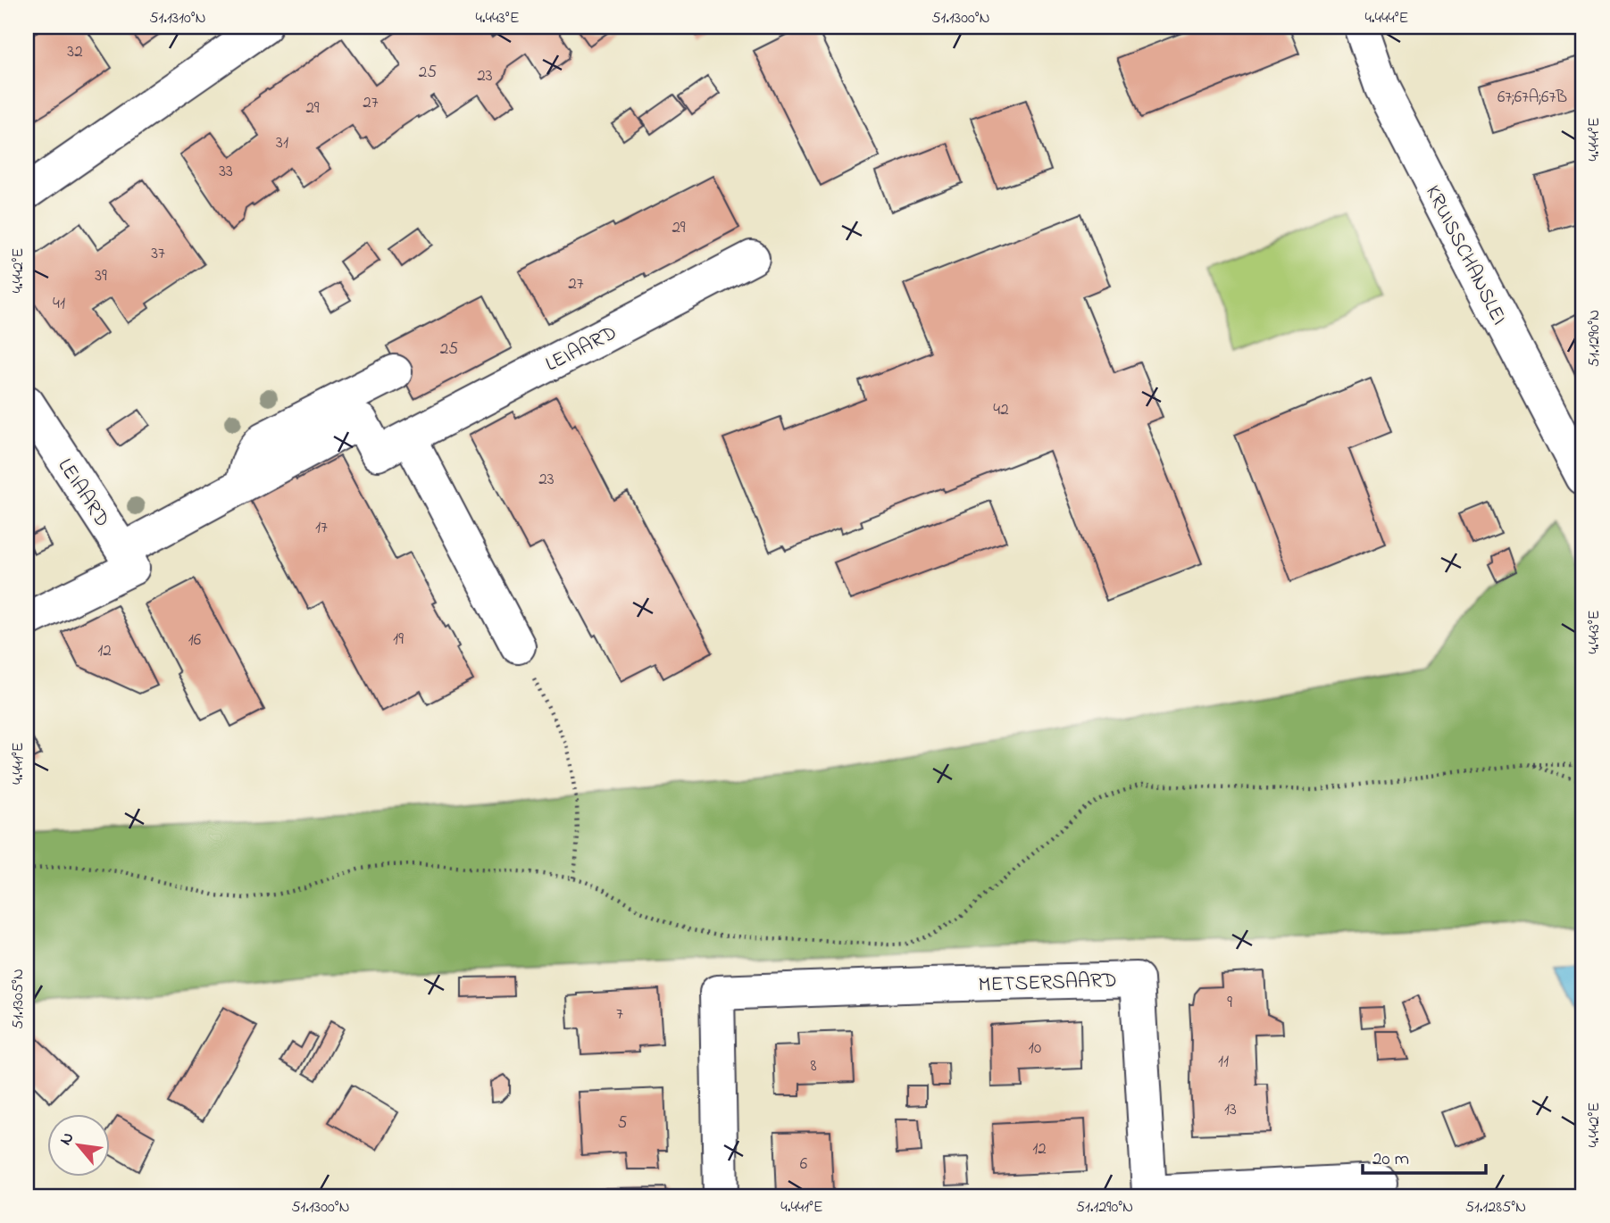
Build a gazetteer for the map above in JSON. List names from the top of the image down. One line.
{"streets":{"street":["KRUISSCHANSLEI","LEIAARD","METSERSAARD"]},"house_numbers":["32","25","23","67;67A;67B","27","29","31","33","29","37","39","27","41","25","42","23","17","19","16","12","9","7","10","11","8","13","5","12","6"],"scale_bar":"20 m","north":"top left","coordinates":["51.1310°N","4.443°E","51.1300°N","4.444°E","4.442°E","51.1290°N","4.441°E","51.1305°N","51.1285°N"]}
